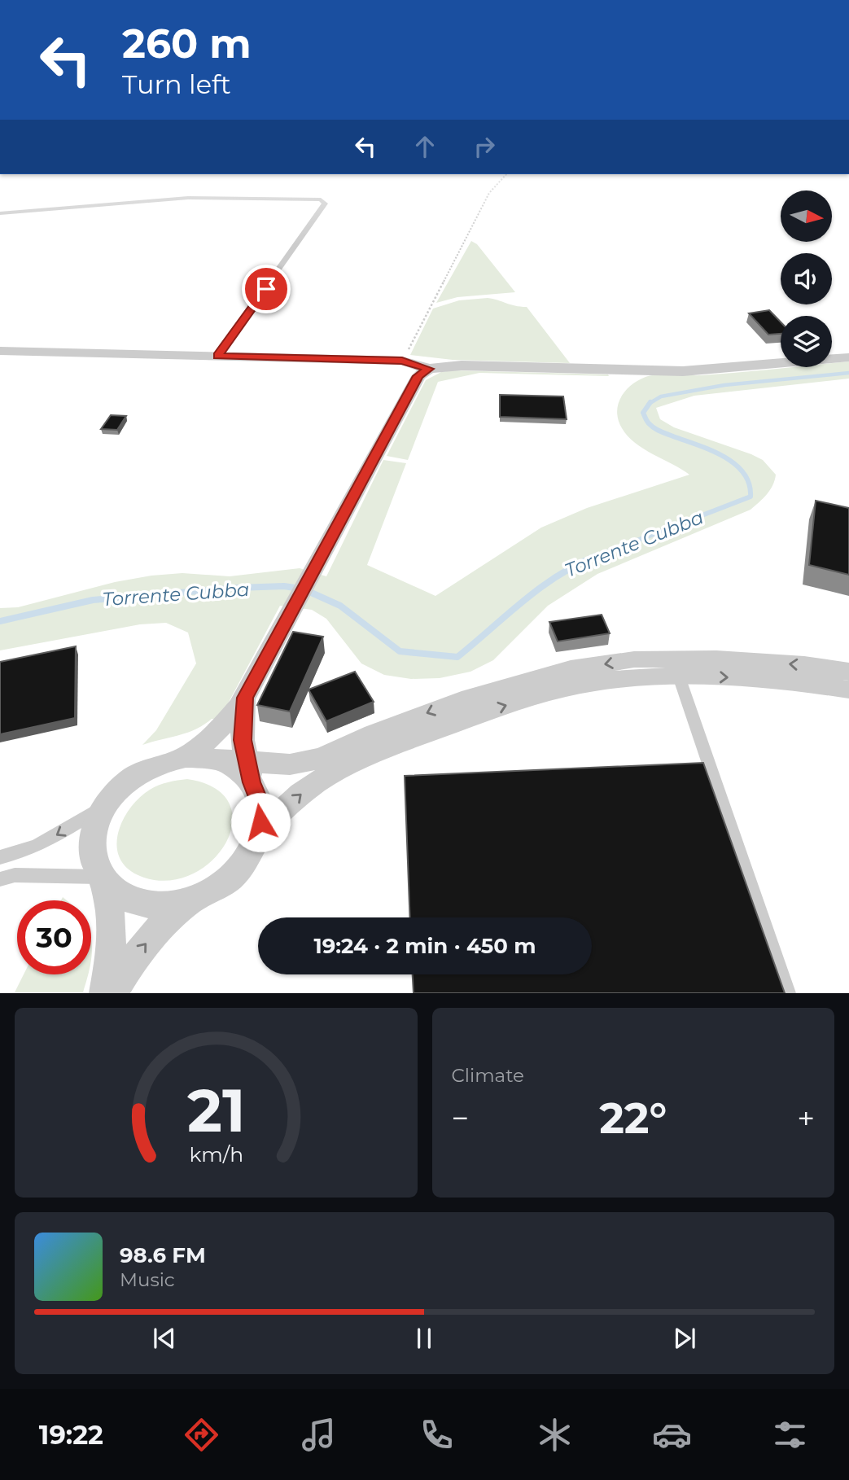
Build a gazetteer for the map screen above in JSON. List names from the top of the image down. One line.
{"water":["Torrente Cubba"],"north":"right","page":{"turn":["260 m","Turn left"],"limit":"30","trip":"19:24 · 2 min · 450 m","tile":"Climate","heat":["−","22°","+"],"song":["98.6 FM","Music"],"tabs":"19:22","gauge":["21","km/h"]}}
